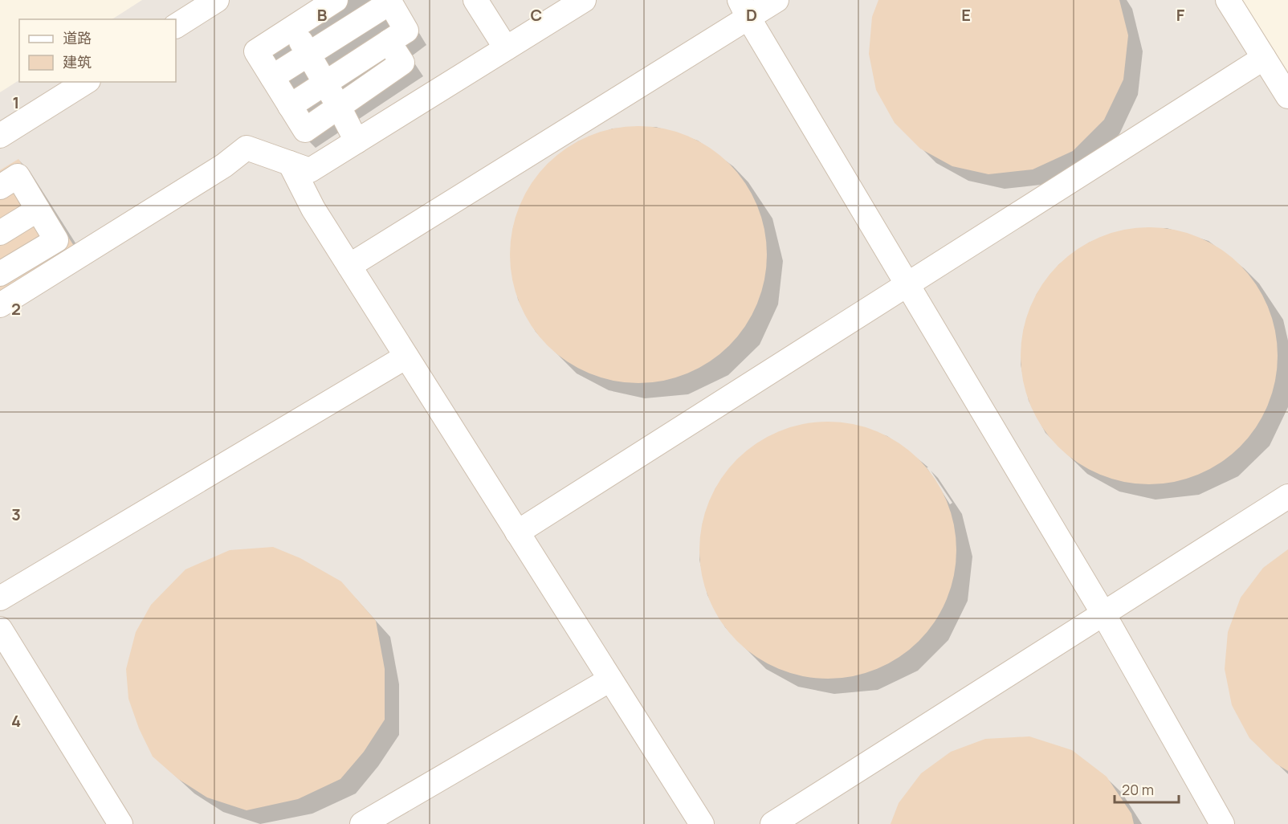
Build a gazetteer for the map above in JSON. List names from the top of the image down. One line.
{"legend":["道路","建筑"],"scale_bar":"20 m","grid":{"columns":["B","C","D","E","F"],"rows":["1","2","3","4"]}}
